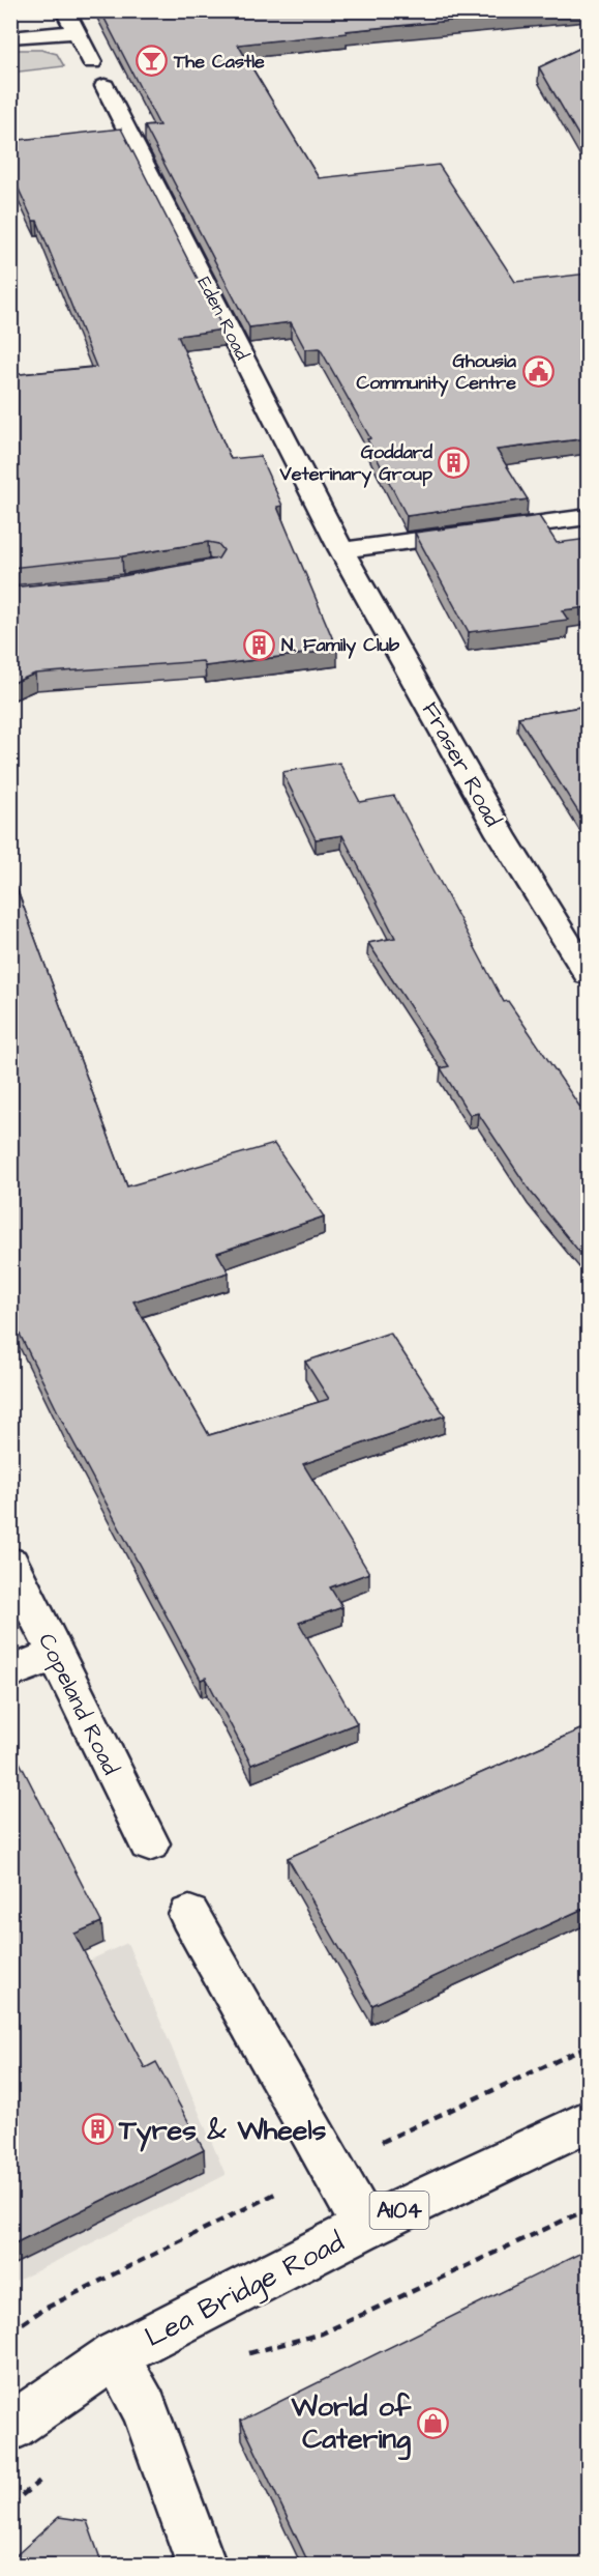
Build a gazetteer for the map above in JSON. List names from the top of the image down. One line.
{"streets":{"street":["Eden Road","Fraser Road","Copeland Road","A104","Lea Bridge Road"]},"crossings":[["Eden Road","Fraser Road"]],"places":{"bar":["The Castle"],"public building":["Ghousia Community Centre"],"building":["Goddard Veterinary Group","N. Family Club","Tyres & Wheels"],"shop":["World of Catering"]}}
